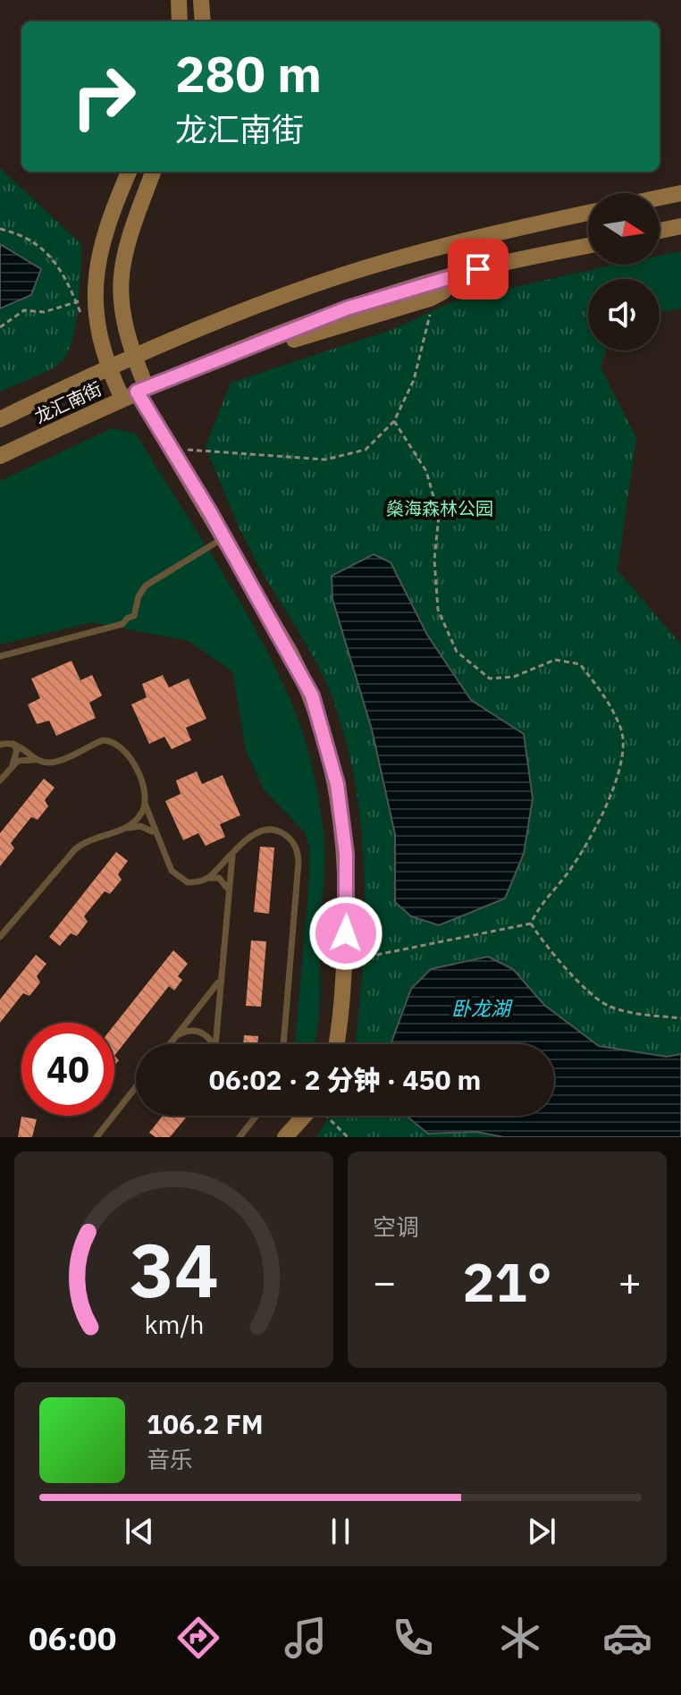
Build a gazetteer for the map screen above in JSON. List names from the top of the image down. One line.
{"streets":{"main road":["龙汇南街"]},"water":["卧龙湖"],"parks":["燊海森林公园"],"north":"right","page":{"turn":["280 m","龙汇南街"],"limit":"40","trip":"06:02 · 2 分钟 · 450 m","tile":"空调","heat":["−","21°","+"],"song":["106.2 FM","音乐"],"tabs":"06:00","gauge":["34","km/h"]}}
